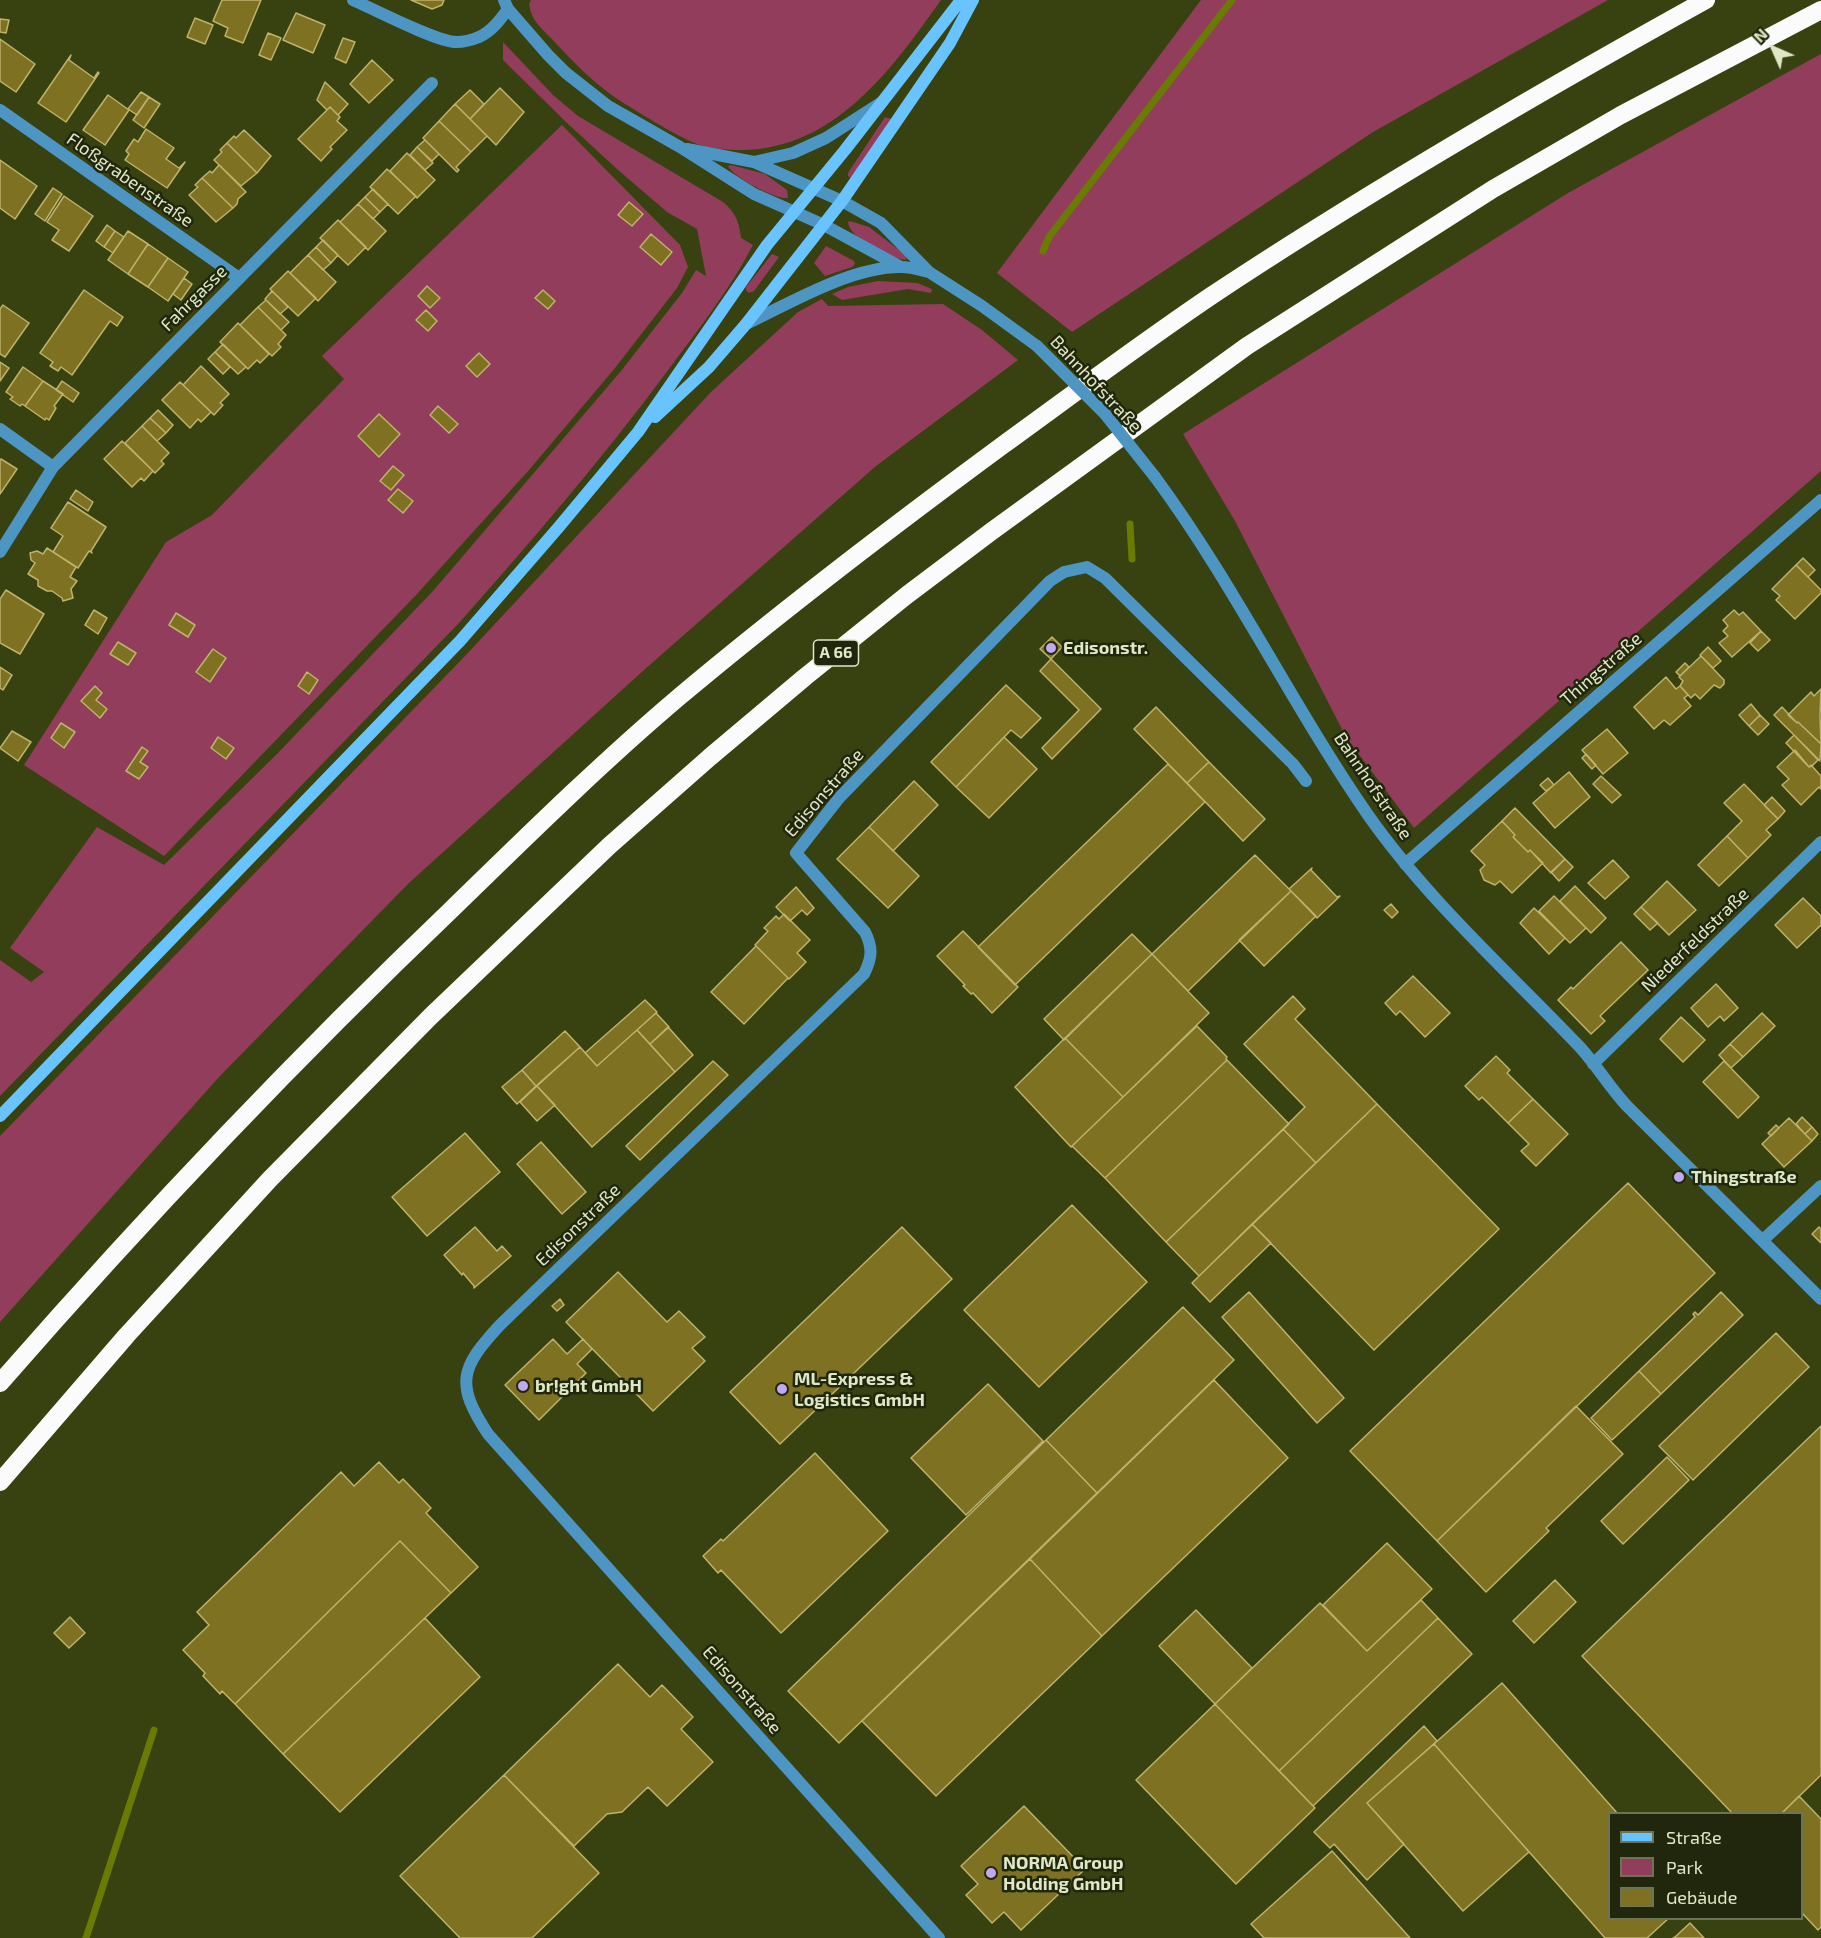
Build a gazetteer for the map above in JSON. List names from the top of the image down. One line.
{"streets":{"highway":["A 66"],"street":["Floßgrabenstraße","Fahrgasse","Bahnhofstraße","Thingstraße","Edisonstraße","Niederfeldstraße"]},"crossings":[["Floßgrabenstraße","Fahrgasse"],["Bahnhofstraße","Thingstraße"],["Bahnhofstraße","Niederfeldstraße"]],"places":["Edisonstr.","Thingstraße","br!ght GmbH","ML-Express & Logistics GmbH","NORMA Group Holding GmbH"],"legend":["Straße","Park","Gebäude"],"north":"top left"}
